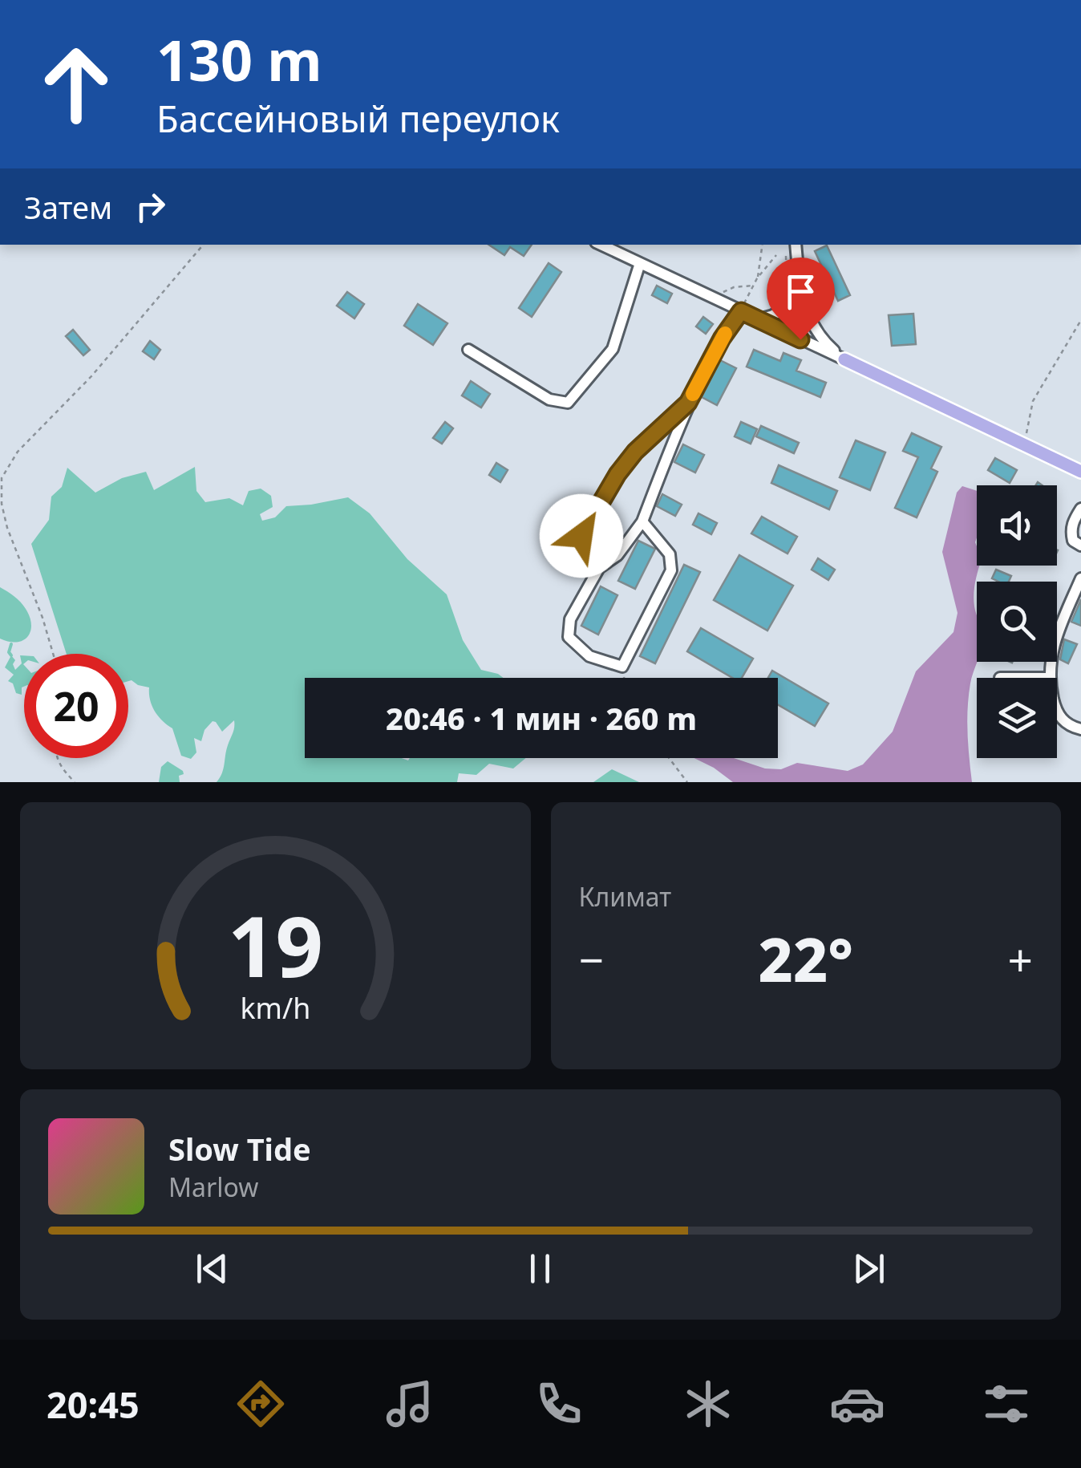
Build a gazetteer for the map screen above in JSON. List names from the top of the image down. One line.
{"page":{"turn":["130 m","Бассейновый переулок"],"then":"Затем","limit":"20","trip":"20:46 · 1 мин · 260 m","tile":"Климат","heat":["−","22°","+"],"song":["Slow Tide","Marlow"],"tabs":"20:45","gauge":["19","km/h"]}}
